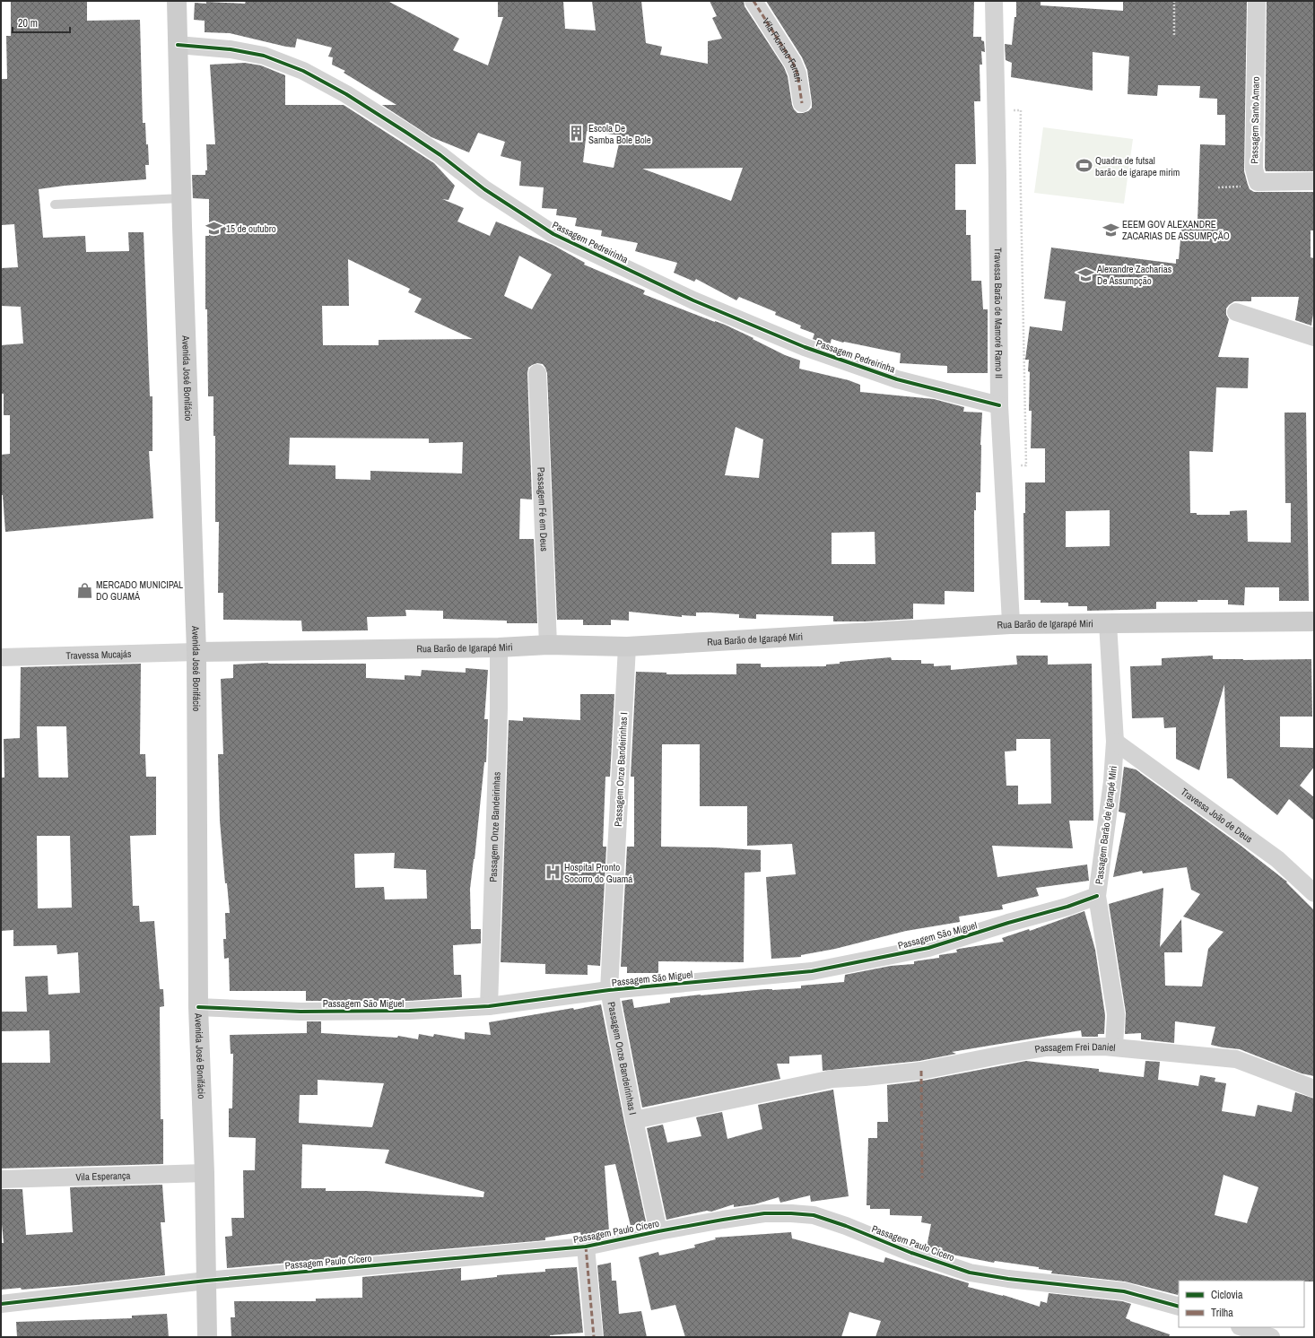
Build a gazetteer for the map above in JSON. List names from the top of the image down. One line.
{"streets":{"main road":["Avenida José Bonifácio","Rua Barão de Igarapé Miri"],"street":["Vila Floriano Ferrari","Passagem Santo Amaro","Passagem Pedreirinha","Travessa Barão de Mamoré Ramo II","Passagem Fé em Deus","Travessa Mucajás","Passagem Onze Bandeirinhas I","Travessa João de Deus","Passagem Barão de Igarapé Miri","Passagem Onze Bandeirinhas","Passagem São Miguel","Passagem Frei Daniel","Vila Esperança","Passagem Paulo Cícero"]},"crossings":[["Passagem Pedreirinha","Travessa Barão de Mamoré Ramo II"],["Passagem Pedreirinha","Avenida José Bonifácio"],["Travessa Barão de Mamoré Ramo II","Rua Barão de Igarapé Miri"],["Avenida José Bonifácio","Rua Barão de Igarapé Miri"],["Avenida José Bonifácio","Travessa Mucajás"],["Avenida José Bonifácio","Passagem São Miguel"],["Avenida José Bonifácio","Vila Esperança"],["Avenida José Bonifácio","Passagem Paulo Cícero"],["Passagem Fé em Deus","Rua Barão de Igarapé Miri"],["Rua Barão de Igarapé Miri","Travessa Mucajás"],["Rua Barão de Igarapé Miri","Passagem Onze Bandeirinhas I"],["Rua Barão de Igarapé Miri","Passagem Barão de Igarapé Miri"],["Rua Barão de Igarapé Miri","Passagem Onze Bandeirinhas"],["Passagem Onze Bandeirinhas I","Passagem São Miguel"],["Passagem Onze Bandeirinhas I","Passagem Frei Daniel"],["Passagem Onze Bandeirinhas I","Passagem Paulo Cícero"],["Travessa João de Deus","Passagem Barão de Igarapé Miri"],["Passagem Barão de Igarapé Miri","Passagem São Miguel"],["Passagem Barão de Igarapé Miri","Passagem Frei Daniel"],["Passagem Onze Bandeirinhas","Passagem São Miguel"]],"places":{"building":["Escola De Samba Bole Bole"],"sports":["Quadra de futsal barão de igarape mirim"],"school or university":["15 de outubro","EEEM GOV ALEXANDRE ZACARIAS DE ASSUMPÇÃO","Alexandre Zacharias De Assumpção"],"shop":["MERCADO MUNICIPAL DO GUAMÁ"],"hospital":["Hospital Pronto Socorro do Guamá"]},"legend":["Ciclovia","Trilha"],"scale_bar":"20 m"}
